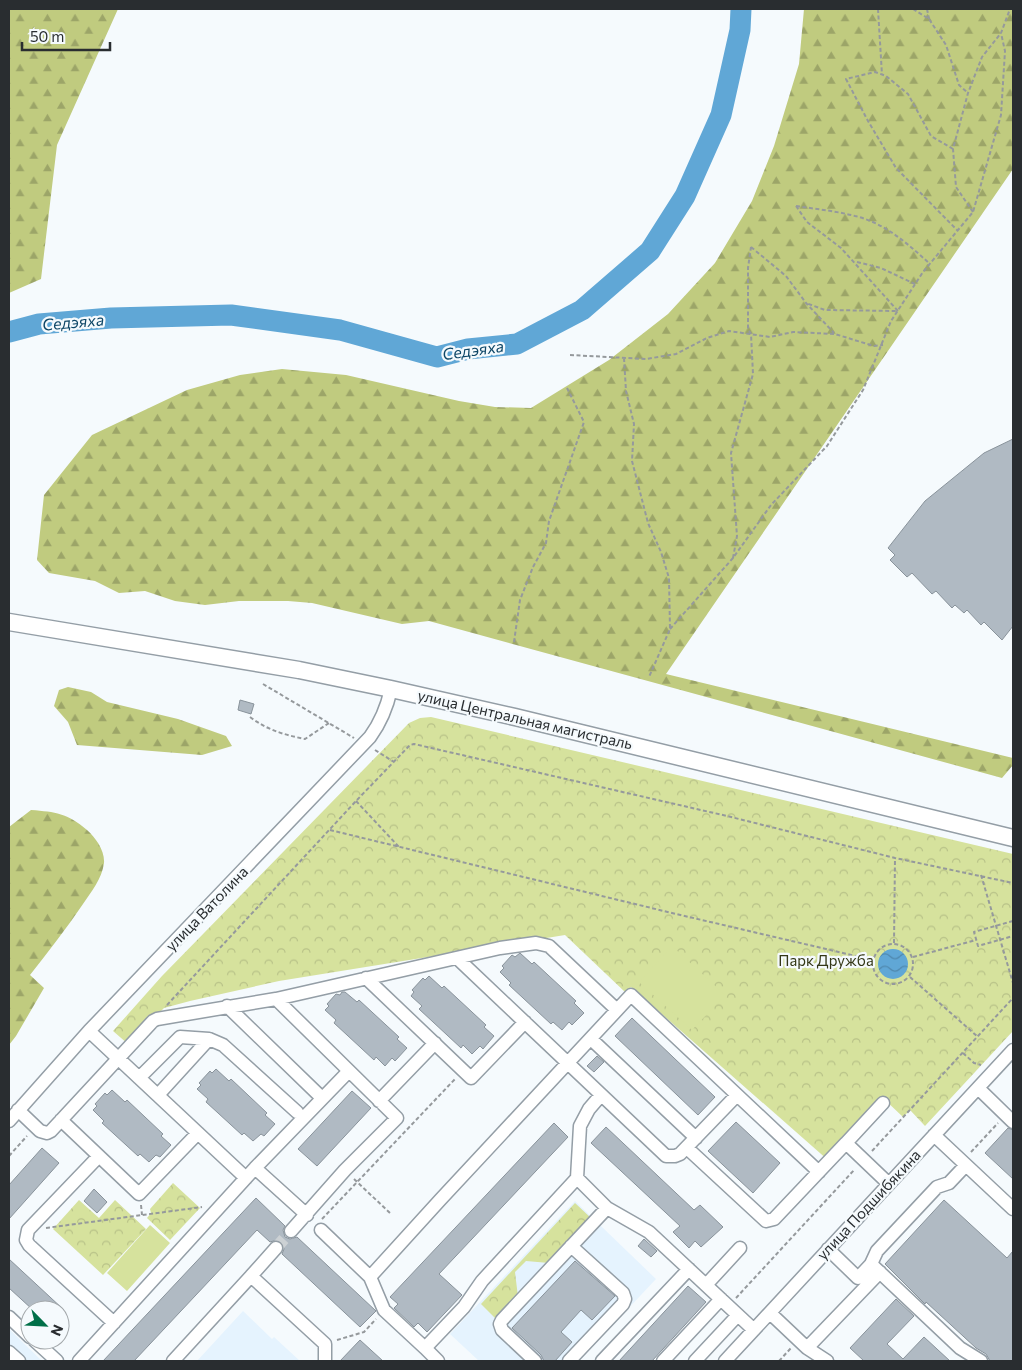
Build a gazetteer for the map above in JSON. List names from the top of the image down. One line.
{"streets":{"main road":["улица Центральная магистраль"],"street":["улица Ватолина","улица Подшибякина"]},"crossings":[["улица Центральная магистраль","улица Ватолина"]],"water":["Седэяха"],"parks":["Парк Дружба"],"scale_bar":"50 m","north":"bottom right"}
